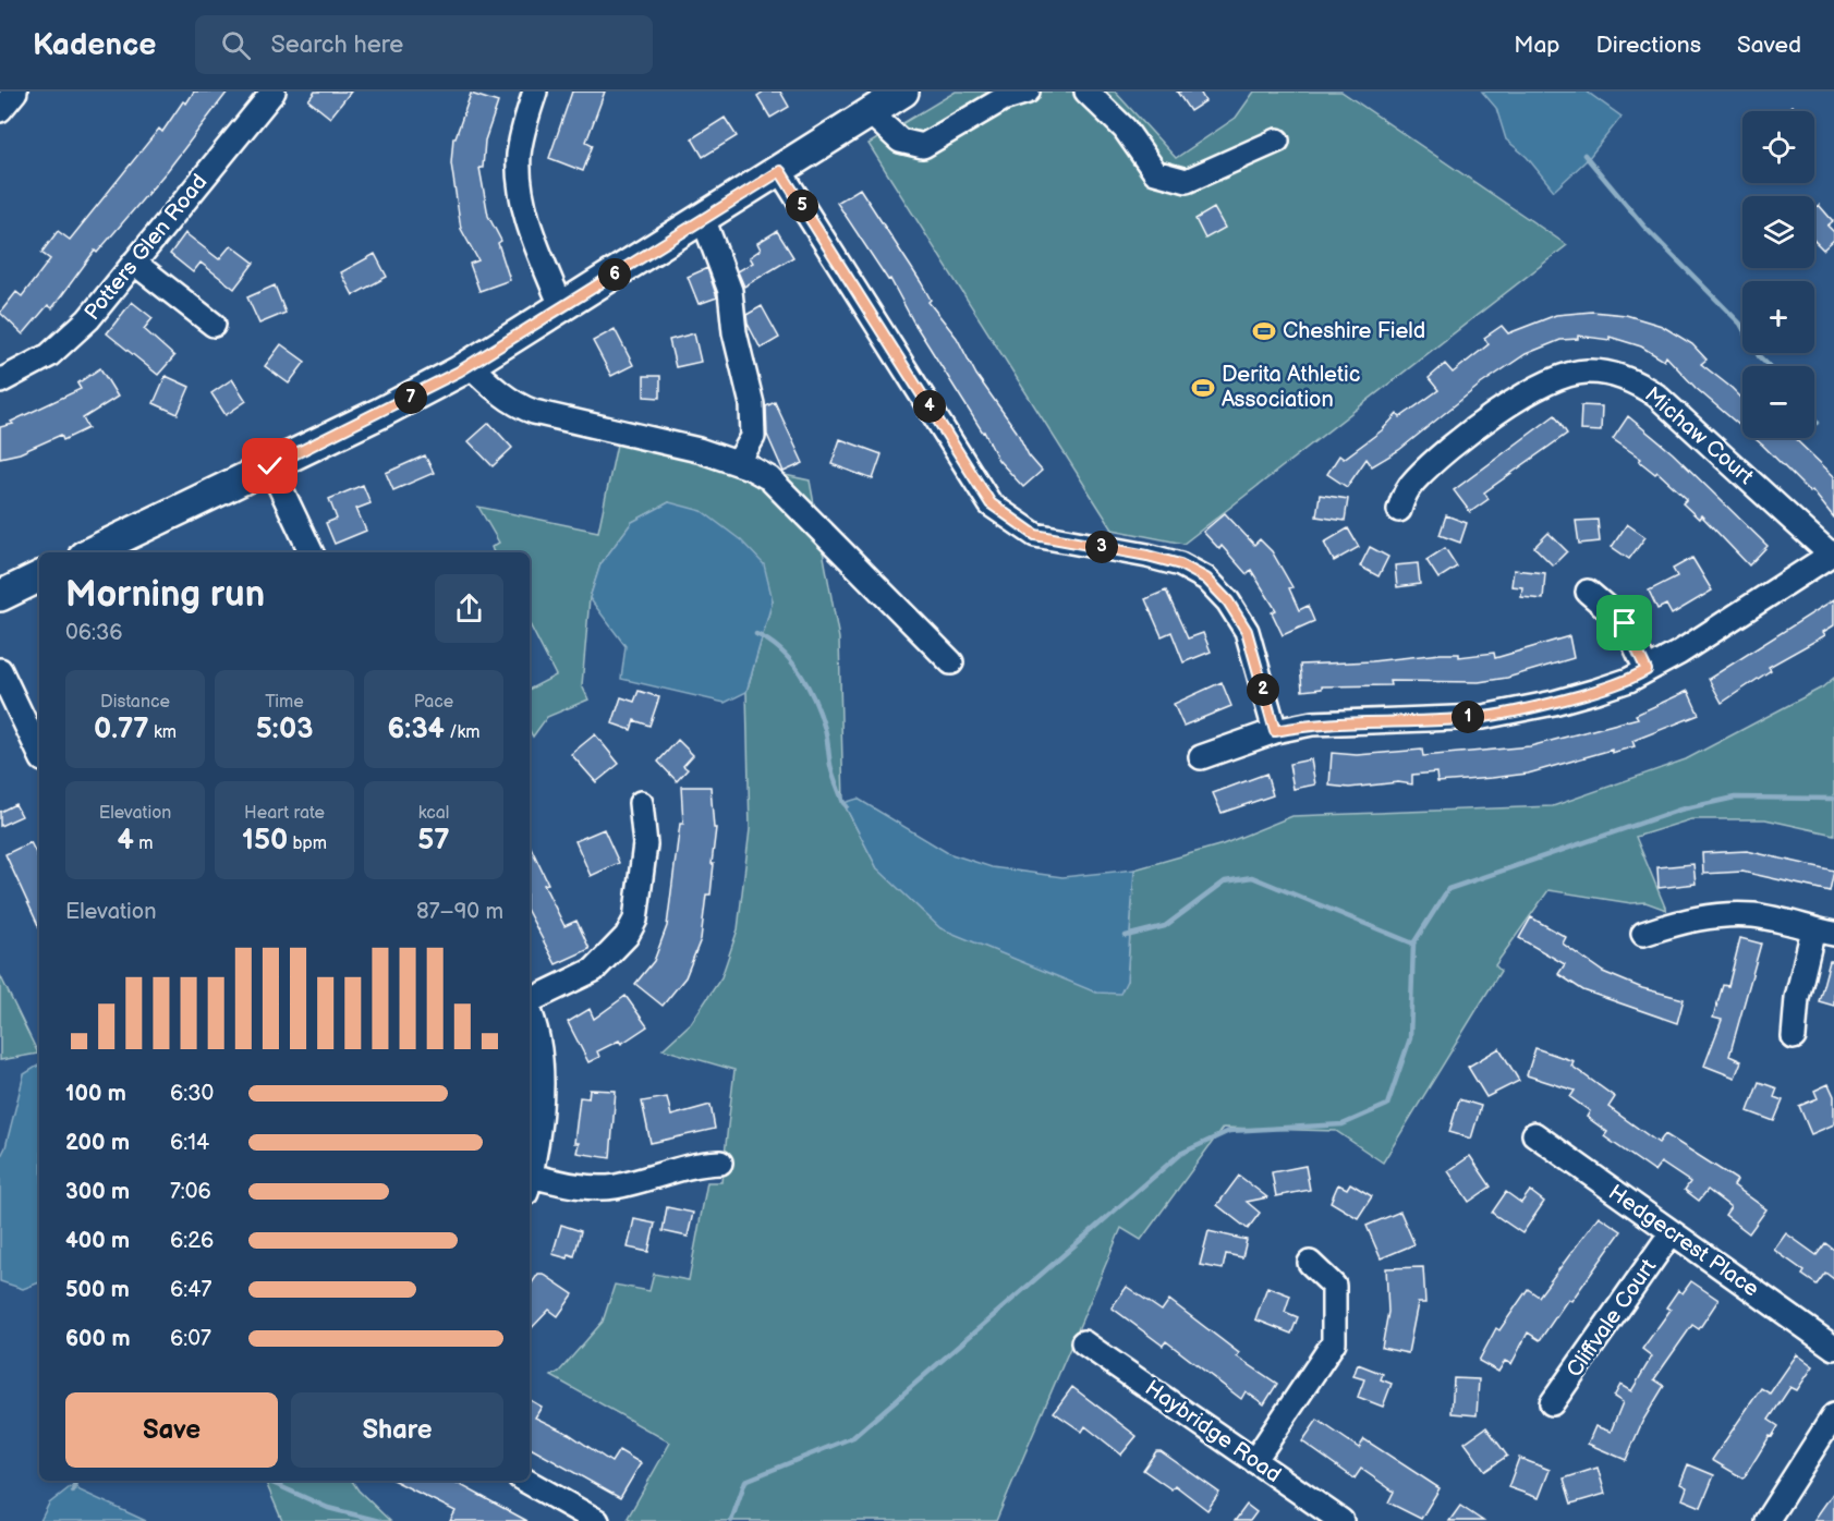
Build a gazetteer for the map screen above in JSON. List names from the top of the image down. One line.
{"streets":{"street":["Potters Glen Road","Michaw Court","Hedgecrest Place","Cliffvale Court","Haybridge Road"]},"crossings":[["Hedgecrest Place","Cliffvale Court"]],"places":{"sports":["Cheshire Field","Derita Athletic Association"]},"page":{"header":"Kadence","search":"Search here","nav":["Map","Directions","Saved"],"map_buttons":["+","−"],"pins":["5","6","7","4","3","2","1"],"heading":["Morning run","06:36"],"stats":[["Distance","0.77 km"],["Time","5:03"],["Pace","6:34 /km"],["Elevation","4 m"],["Heart rate","150 bpm"],["kcal","57"]],"chart":["Elevation","87–90 m"],"list":[{"name":"100 m","note":"6:30"},{"name":"200 m","note":"6:14"},{"name":"300 m","note":"7:06"},{"name":"400 m","note":"6:26"},{"name":"500 m","note":"6:47"},{"name":"600 m","note":"6:07"}],"buttons":["Save","Share"]}}
